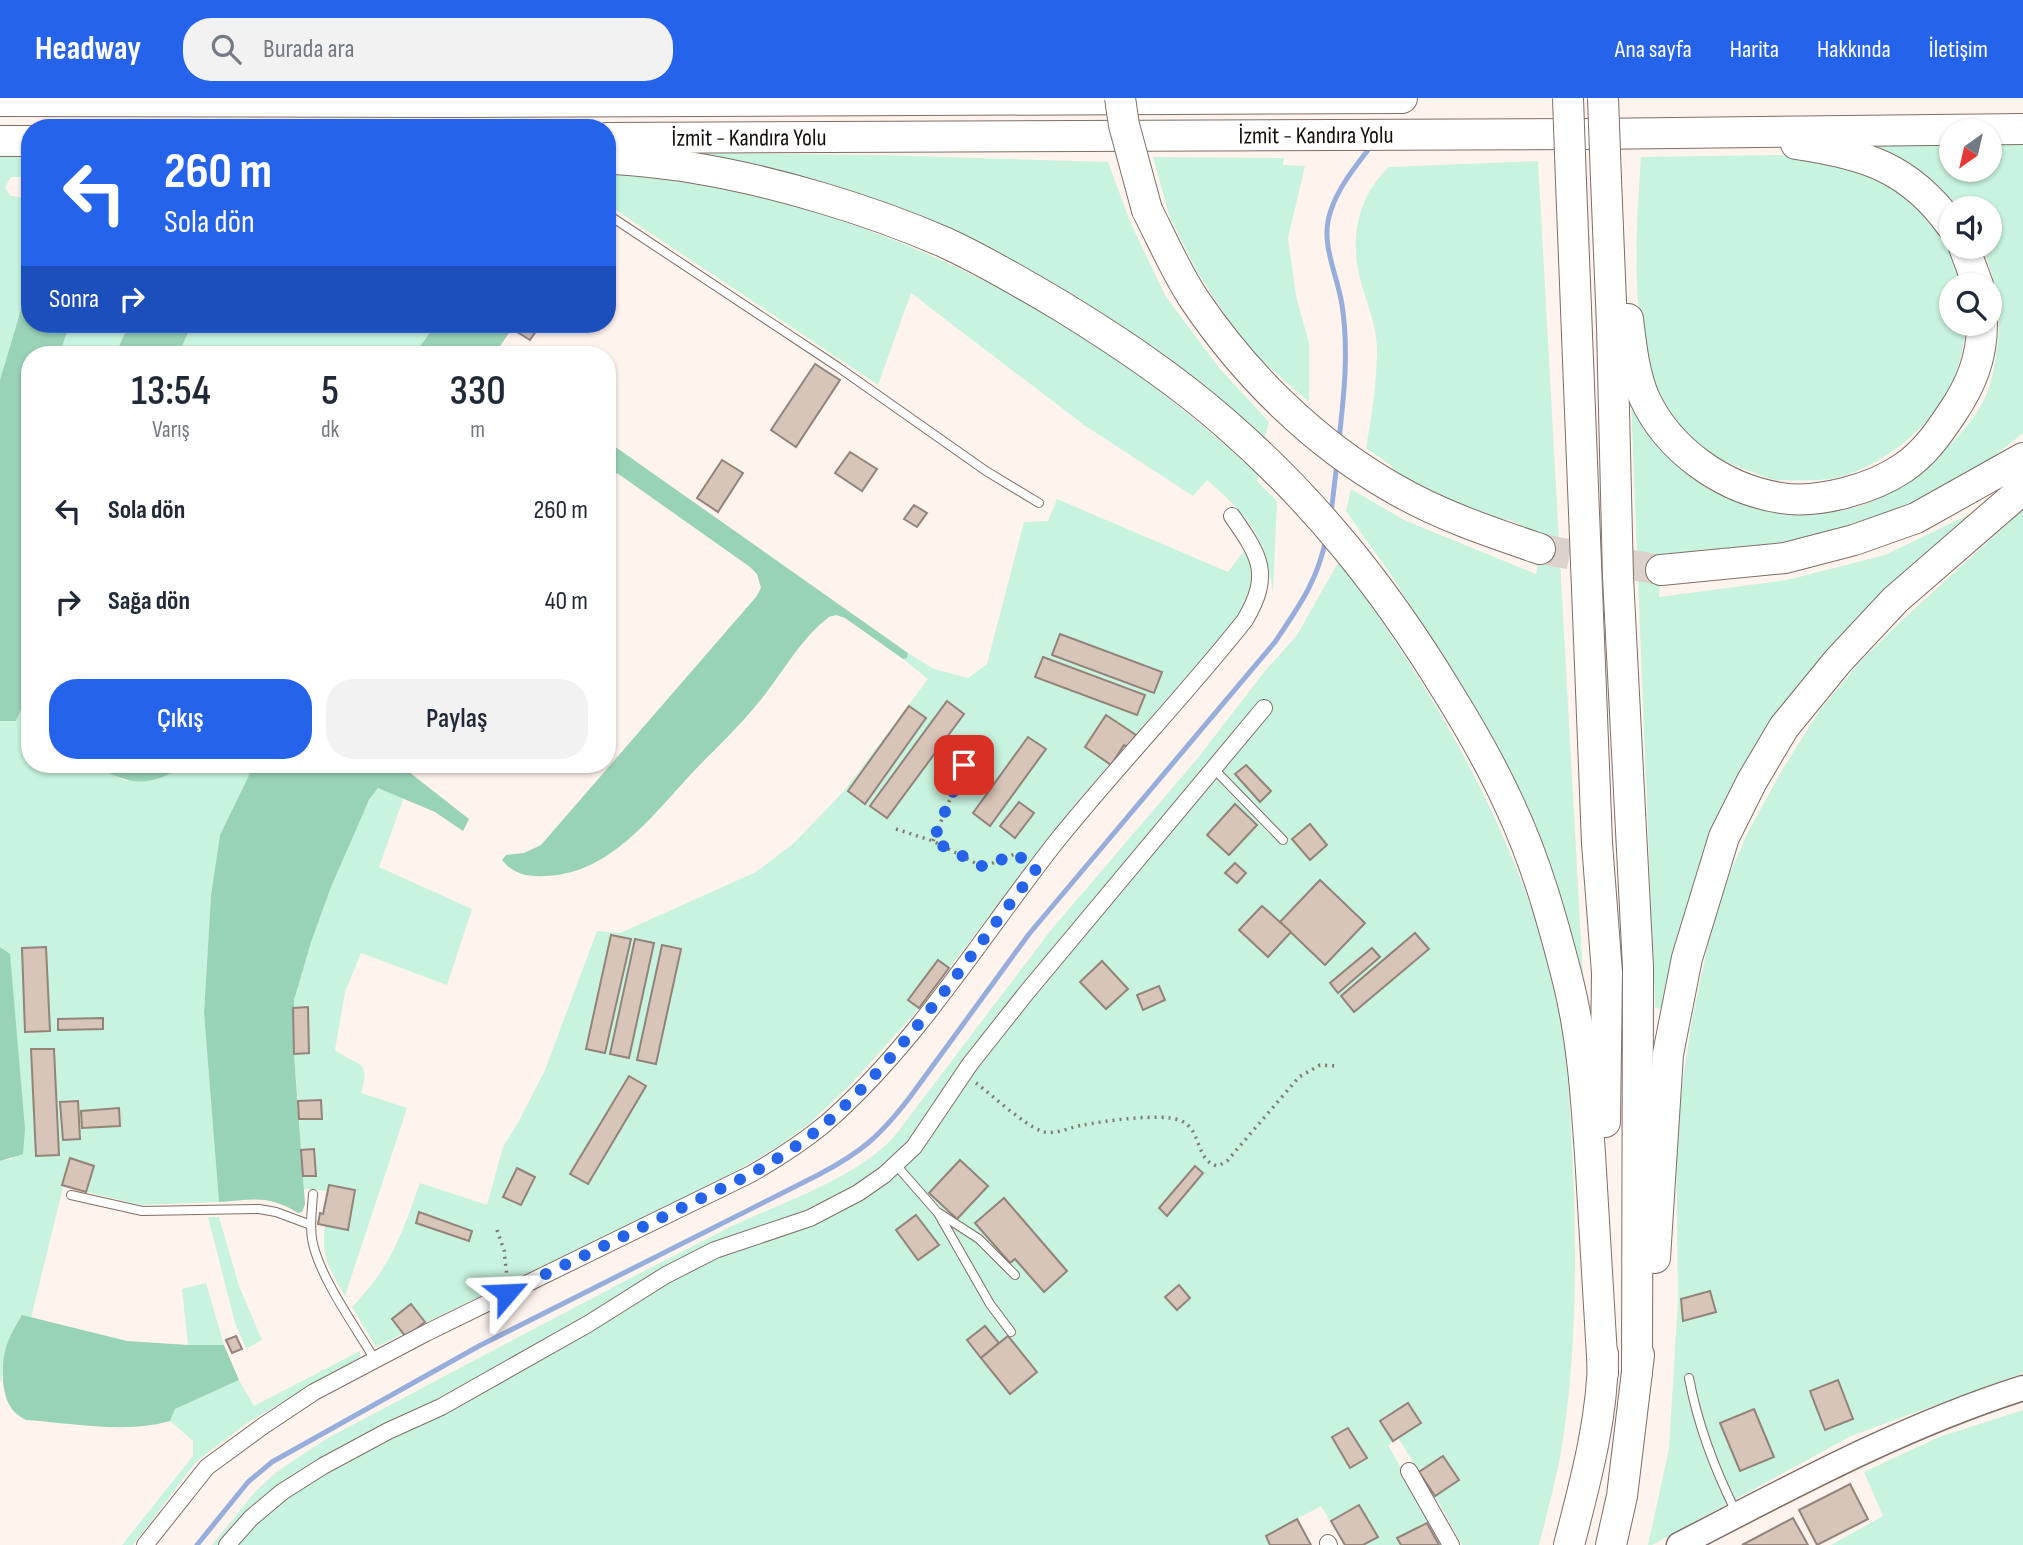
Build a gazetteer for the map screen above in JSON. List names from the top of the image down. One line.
{"streets":{"highway":["İzmit - Kandıra Yolu"]},"north":"bottom left","page":{"header":"Headway","search":"Burada ara","nav":["Ana sayfa","Harita","Hakkında","İletişim"],"turn":["260 m","Sola dön"],"then":"Sonra","eta":["13:54","Varış","5","dk","330","m"],"list":[{"name":"Sola dön","value":"260 m"},{"name":"Sağa dön","value":"40 m"}],"buttons":["Çıkış","Paylaş"]}}
